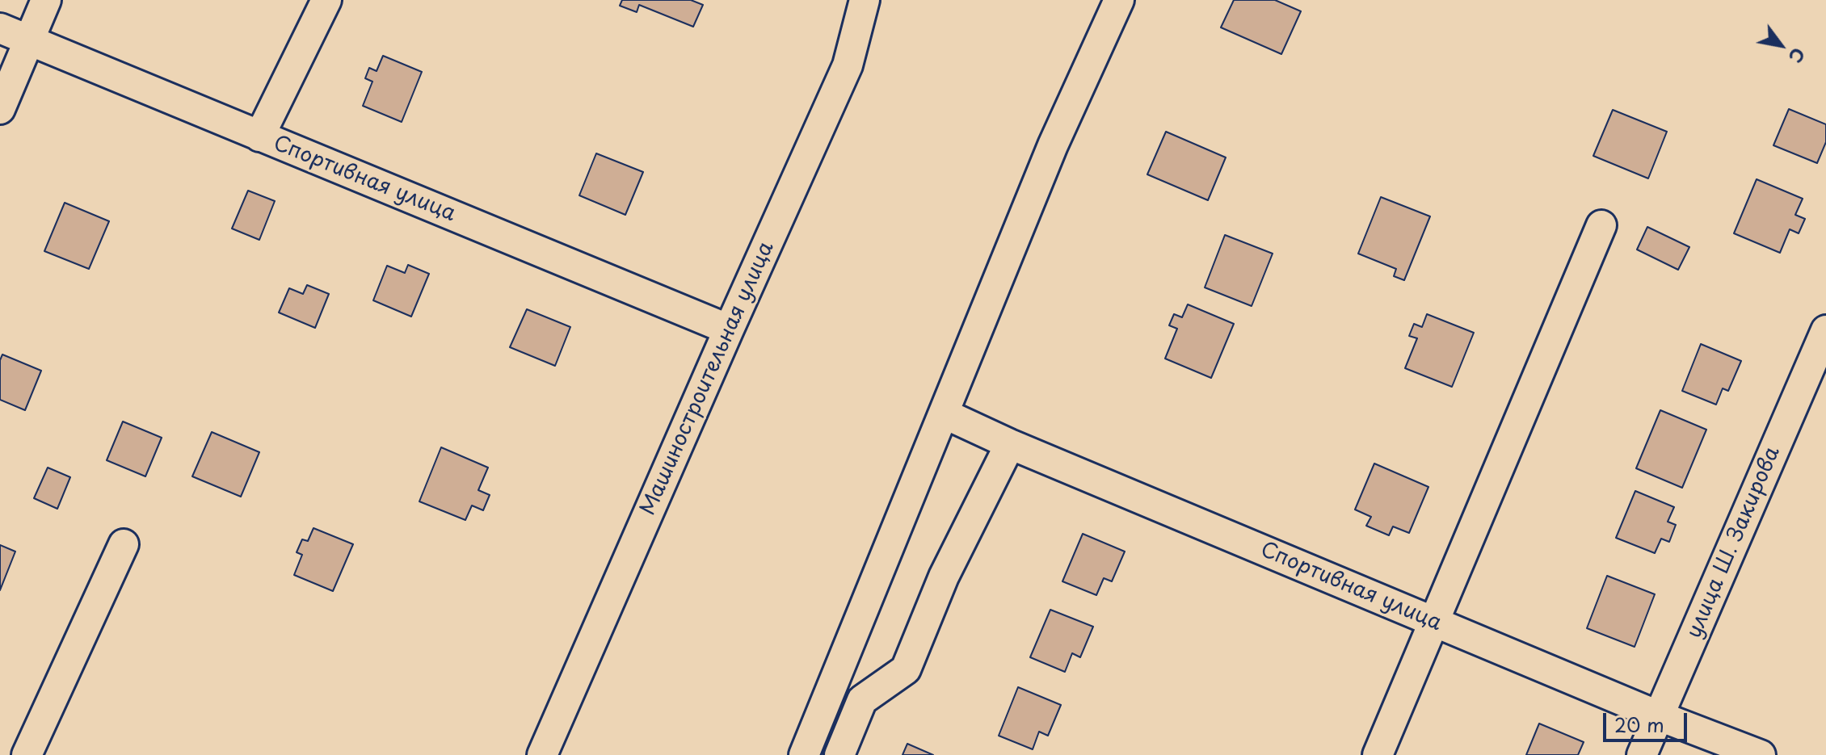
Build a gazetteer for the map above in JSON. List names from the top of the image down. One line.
{"streets":{"street":["Спортивная улица","Машиностроительная улица","улица Ш. Закирова"]},"crossings":[["Спортивная улица","Машиностроительная улица"],["Спортивная улица","улица Ш. Закирова"]],"scale_bar":"20 m","north":"bottom right"}
